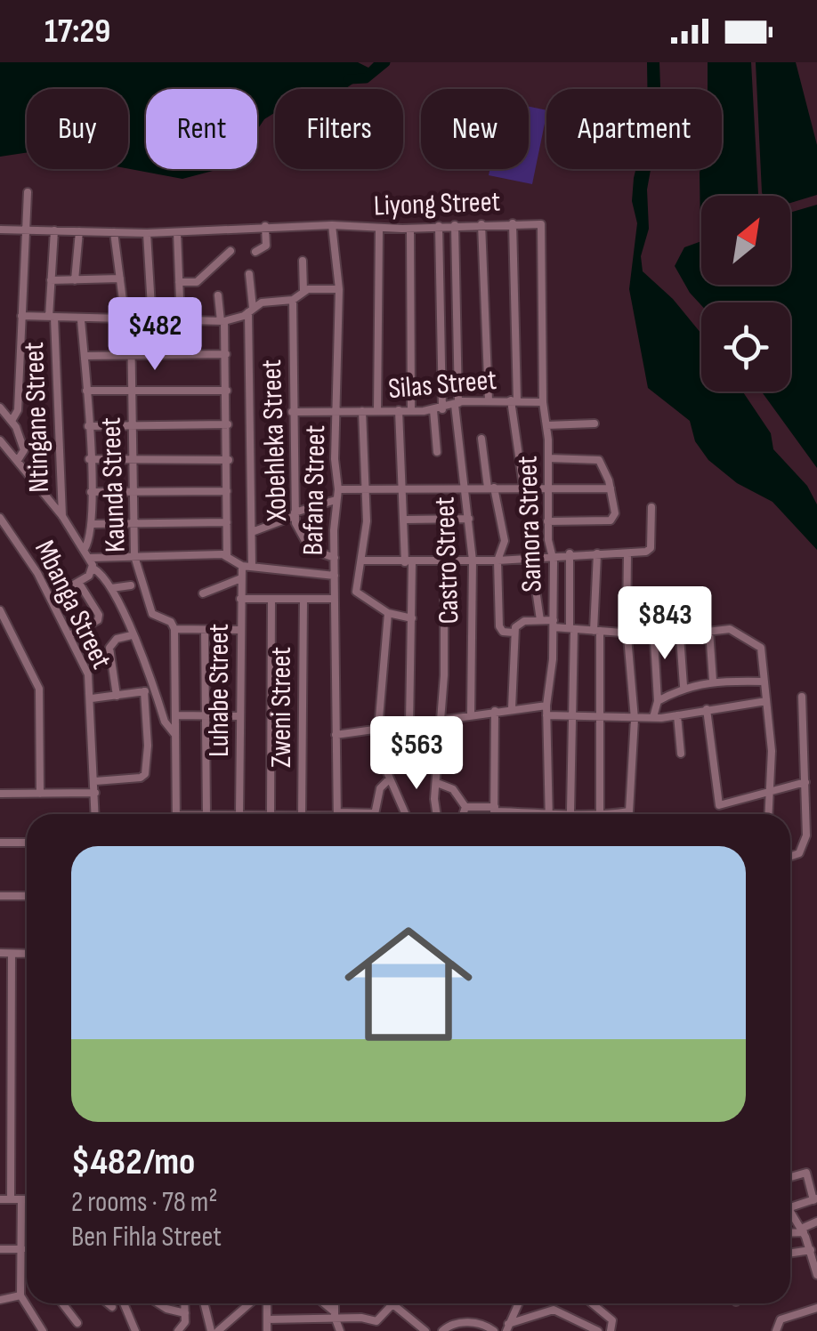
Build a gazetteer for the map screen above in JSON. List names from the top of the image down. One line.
{"streets":{"street":["Liyong Street","Silas Street","Ntingane Street","Xobehleka Street","Kaunda Street","Bafana Street","Samora Street","Castro Street","Mbanga Street","Luhabe Street","Zweni Street"]},"crossings":[["Liyong Street","Bafana Street"],["Liyong Street","Samora Street"],["Liyong Street","Castro Street"],["Silas Street","Xobehleka Street"],["Silas Street","Bafana Street"],["Silas Street","Samora Street"],["Silas Street","Castro Street"],["Xobehleka Street","Bafana Street"]],"north":"top right","page":{"status":"17:29","chip":["Buy","Rent","Filters","New","Apartment"],"price":["$482","$843","$563"],"list":[{"name":"$482/mo","note":"2 rooms · 78 m² · Ben Fihla Street"}]}}
